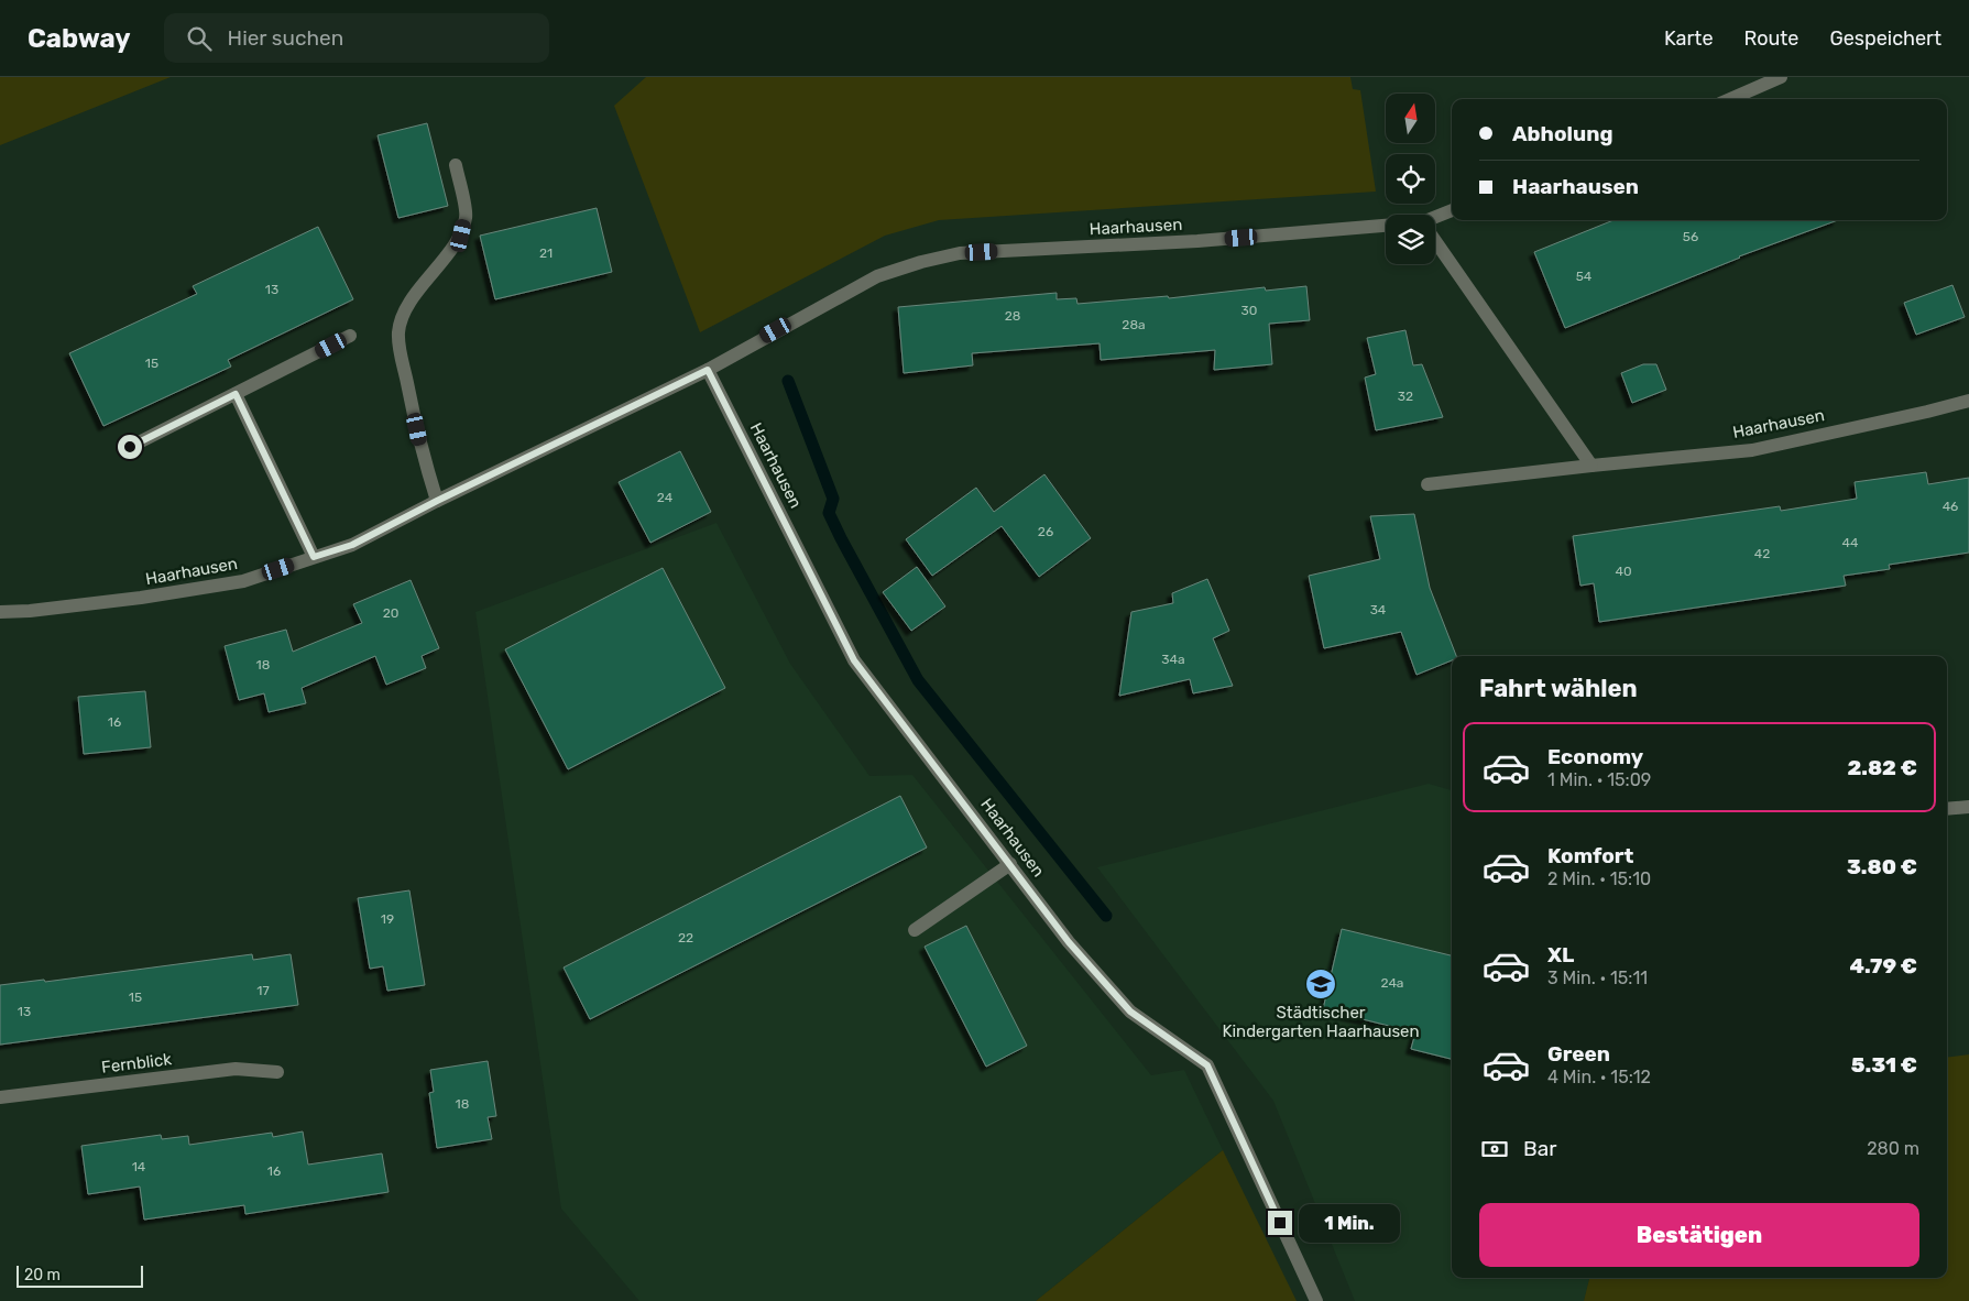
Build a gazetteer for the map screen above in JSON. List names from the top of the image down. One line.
{"streets":{"street":["Haarhausen","Fernblick"]},"places":{"school or university":["Städtischer Kindergarten Haarhausen"]},"house_numbers":["56","21","54","13","30","28","28a","15","32","24","46","26","44","42","40","34","20","34a","18","16","19","22","24a","17","15","13","18","14","16"],"scale_bar":"20 m","north":"top","page":{"header":"Cabway","search":"Hier suchen","nav":["Karte","Route","Gespeichert"],"banner":["Abholung","Haarhausen"],"heading":"Fahrt wählen","list":[{"name":"Economy","note":"1 Min. · 15:09","value":"2.82 €"},{"name":"Komfort","note":"2 Min. · 15:10","value":"3.80 €"},{"name":"XL","note":"3 Min. · 15:11","value":"4.79 €"},{"name":"Green","note":"4 Min. · 15:12","value":"5.31 €"}],"pay":["Bar","280 m"],"buttons":"Bestätigen","bubble":"1 Min.","scale":"20 m"}}
